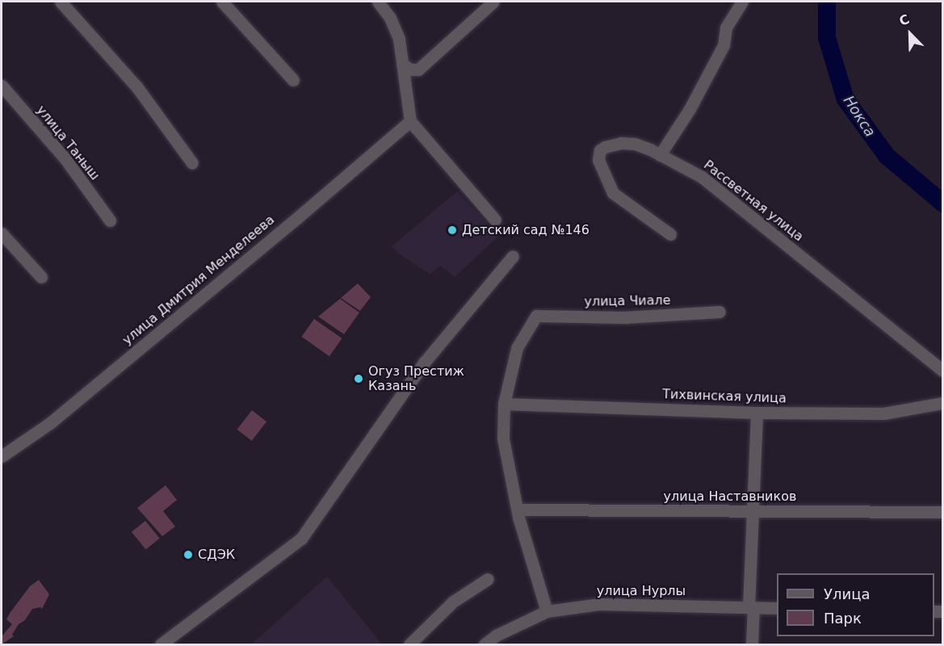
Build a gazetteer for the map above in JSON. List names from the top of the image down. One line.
{"streets":{"street":["улица Таныш","Рассветная улица","улица Дмитрия Менделеева","улица Чиале","Тихвинская улица","улица Наставников","улица Нурлы"]},"crossings":[["улица Чиале","Тихвинская улица"]],"water":["Нокса"],"places":["Детский сад №146","Огуз Престиж Казань","СДЭК"],"legend":["Улица","Парк"],"north":"top left"}
